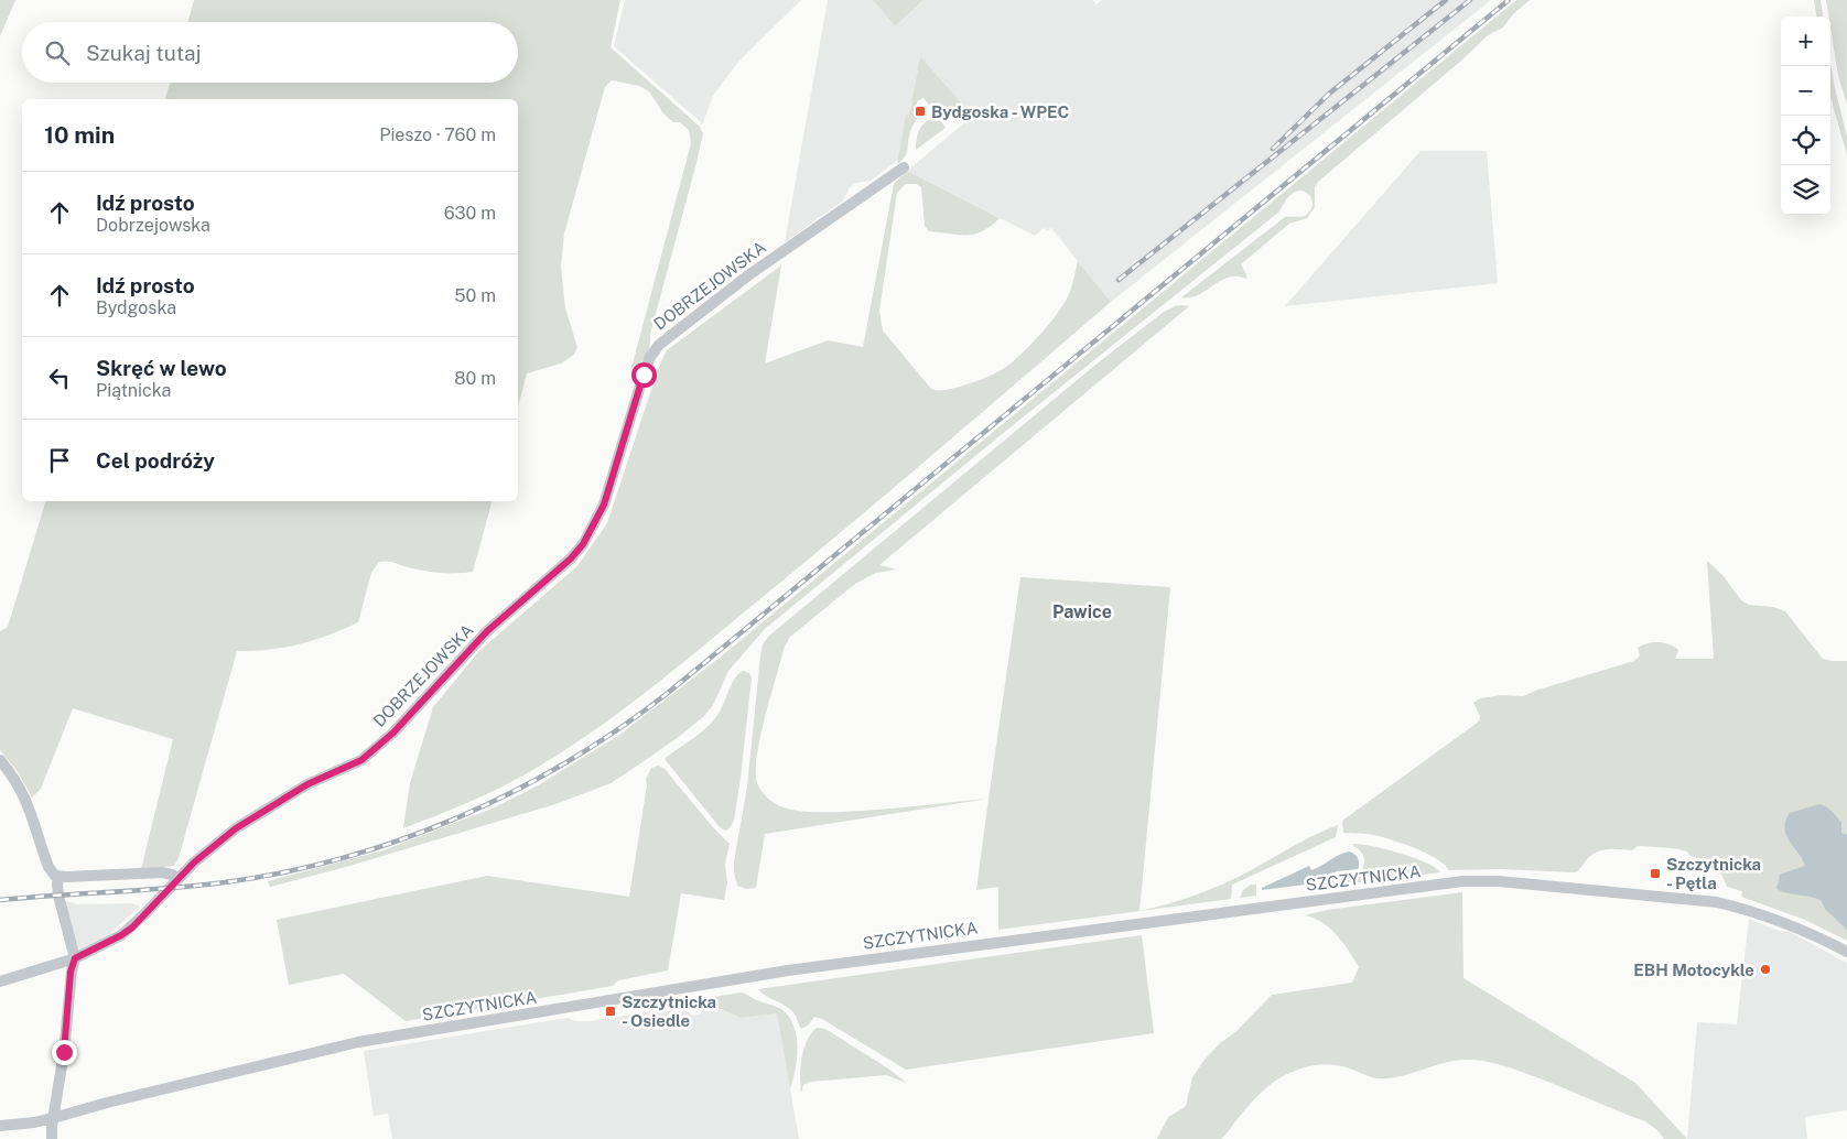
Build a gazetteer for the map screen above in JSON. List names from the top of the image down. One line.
{"streets":{"street":["DOBRZEJOWSKA","SZCZYTNICKA"]},"districts":["Pawice"],"places":{"transit":["Bydgoska - WPEC","Szczytnicka - Pętla","Szczytnicka - Osiedle"],"other":["EBH Motocykle"]},"page":{"map_buttons":["+","−"],"search":"Szukaj tutaj","heading":["10 min","Pieszo · 760 m"],"list":[["Idź prosto","Dobrzejowska","630 m"],["Idź prosto","Bydgoska","50 m"],["Skręć w lewo","Piątnicka","80 m"],"Cel podróży"]}}
